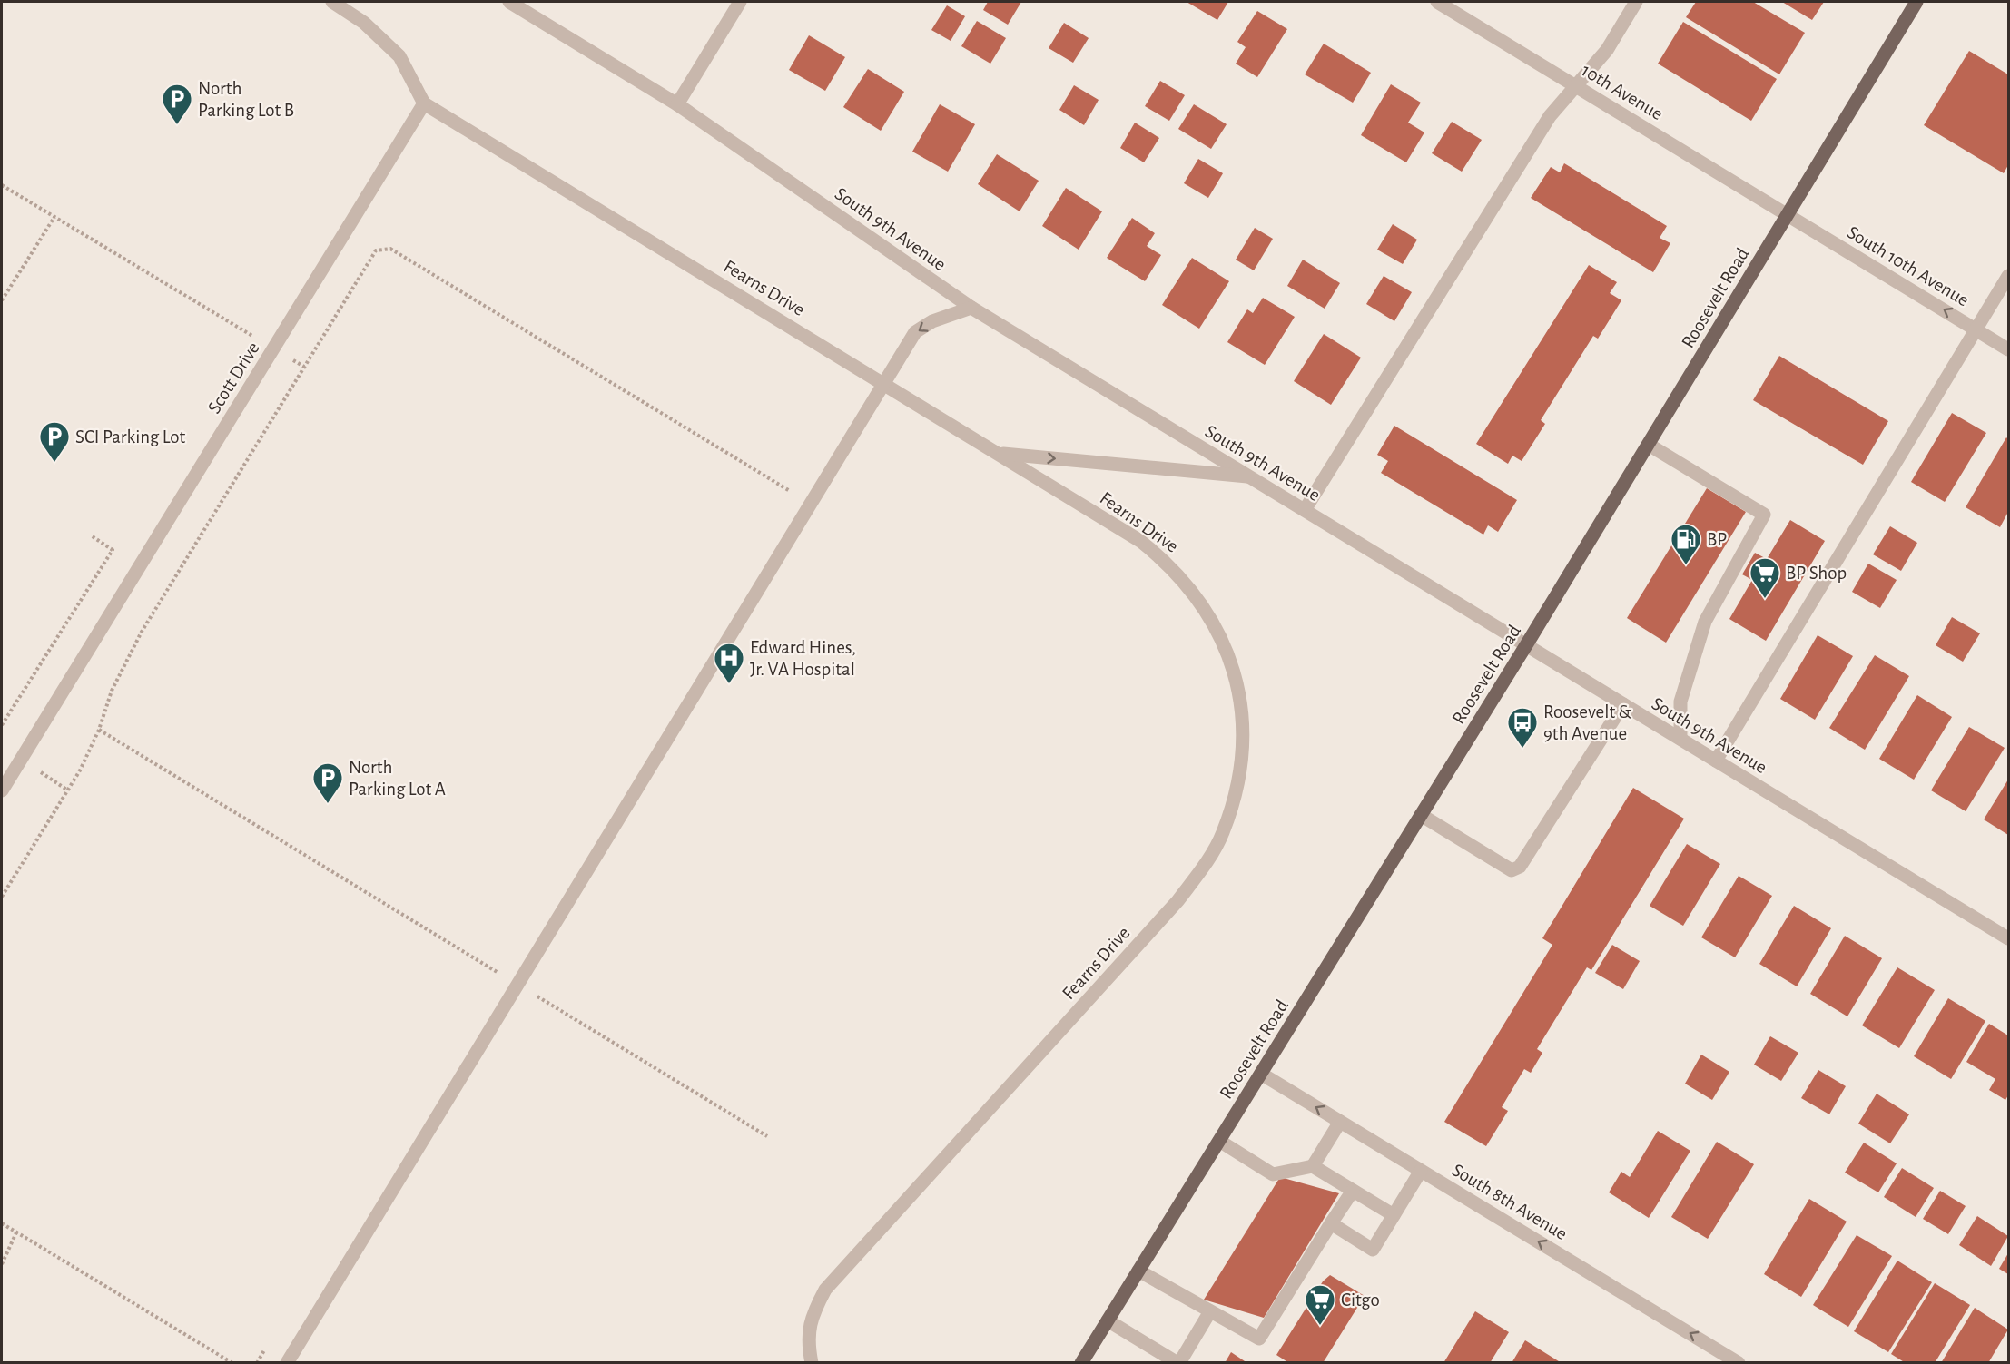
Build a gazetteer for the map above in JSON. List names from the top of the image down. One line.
{"streets":{"main road":["Roosevelt Road"],"street":["10th Avenue","South 9th Avenue","South 10th Avenue","Fearns Drive","Scott Drive","South 8th Avenue"]},"crossings":[["10th Avenue","South 10th Avenue"],["10th Avenue","Roosevelt Road"],["South 9th Avenue","Roosevelt Road"],["South 10th Avenue","Roosevelt Road"],["Fearns Drive","Scott Drive"],["Roosevelt Road","South 8th Avenue"]],"one_way":["South 10th Avenue","South 8th Avenue"],"places":{"parking":["North Parking Lot B","SCI Parking Lot","North Parking Lot A"],"fuel station":["BP"],"supermarket":["BP Shop","Citgo"],"hospital":["Edward Hines, Jr. VA Hospital"],"bus stop":["Roosevelt & 9th Avenue"]}}
